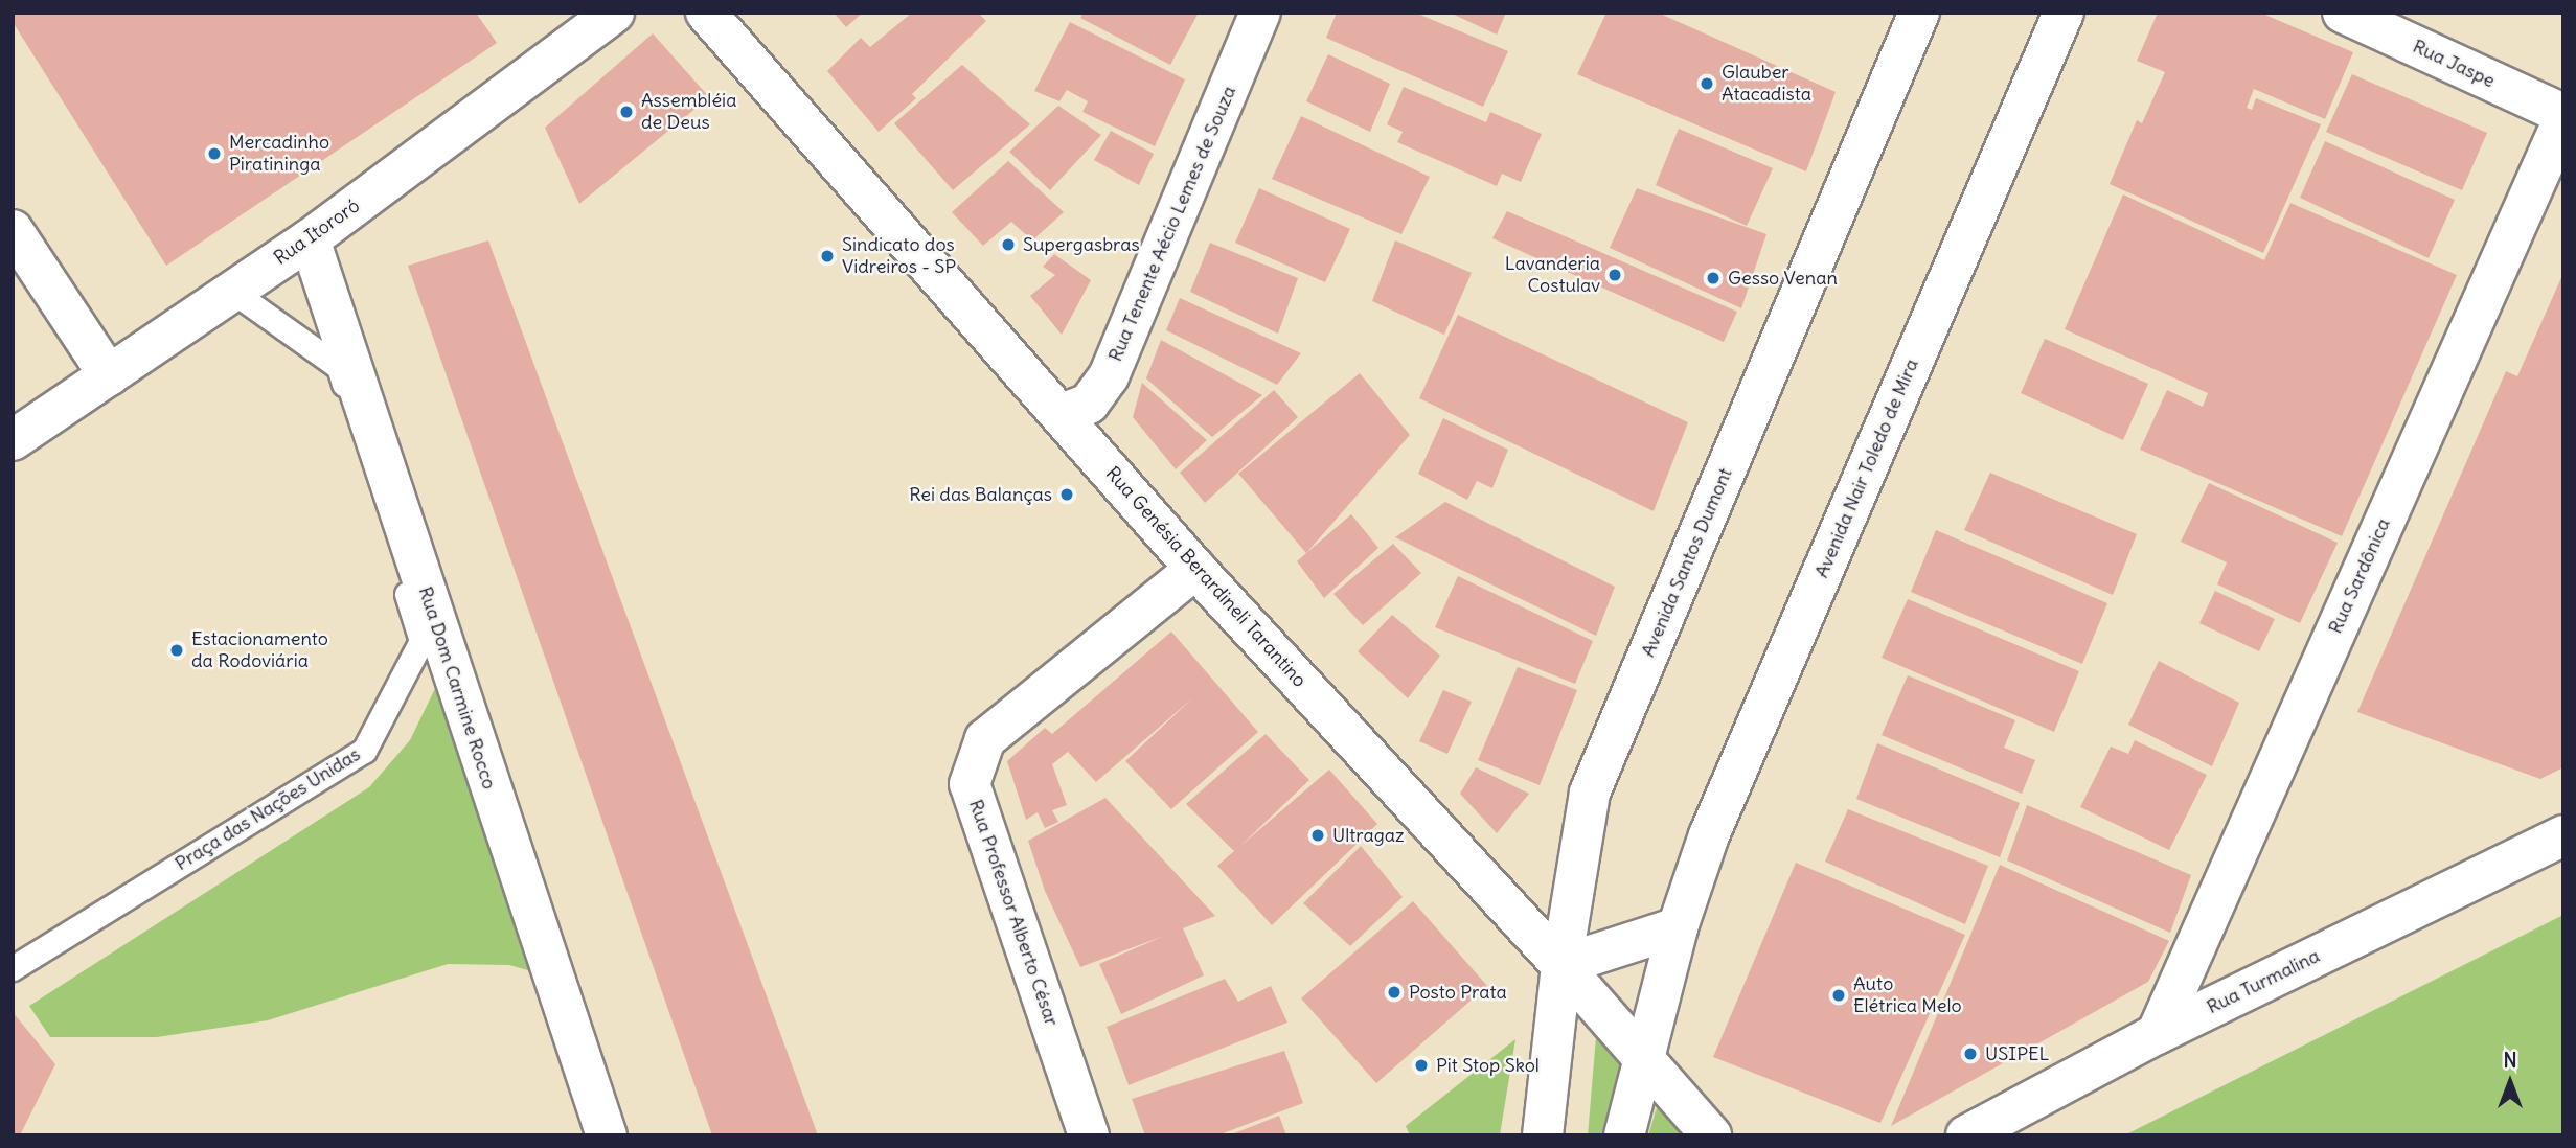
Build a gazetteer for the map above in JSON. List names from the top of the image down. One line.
{"streets":{"street":["Rua Jaspe","Rua Tenente Aécio Lemes de Souza","Rua Itororó","Avenida Nair Toledo de Mira","Avenida Santos Dumont","Rua Sardônica","Rua Genésia Berardineli Tarantino","Rua Dom Carmine Rocco","Rua Professor Alberto César","Rua Turmalina"],"lane":["Praça das Nações Unidas"]},"crossings":[["Rua Jaspe","Rua Sardônica"],["Rua Tenente Aécio Lemes de Souza","Rua Genésia Berardineli Tarantino"],["Rua Itororó","Rua Dom Carmine Rocco"],["Rua Itororó","Praça das Nações Unidas"],["Avenida Nair Toledo de Mira","Rua Genésia Berardineli Tarantino"],["Avenida Santos Dumont","Rua Genésia Berardineli Tarantino"],["Rua Sardônica","Rua Turmalina"],["Rua Genésia Berardineli Tarantino","Rua Professor Alberto César"]],"places":["Glauber Atacadista","Assembléia de Deus","Mercadinho Piratininga","Supergasbras","Sindicato dos Vidreiros - SP","Lavanderia Costulav","Gesso Venan","Rei das Balanças","Estacionamento da Rodoviária","Ultragaz","Posto Prata","Auto Elétrica Melo","USIPEL","Pit Stop Skol"],"north":"top"}
